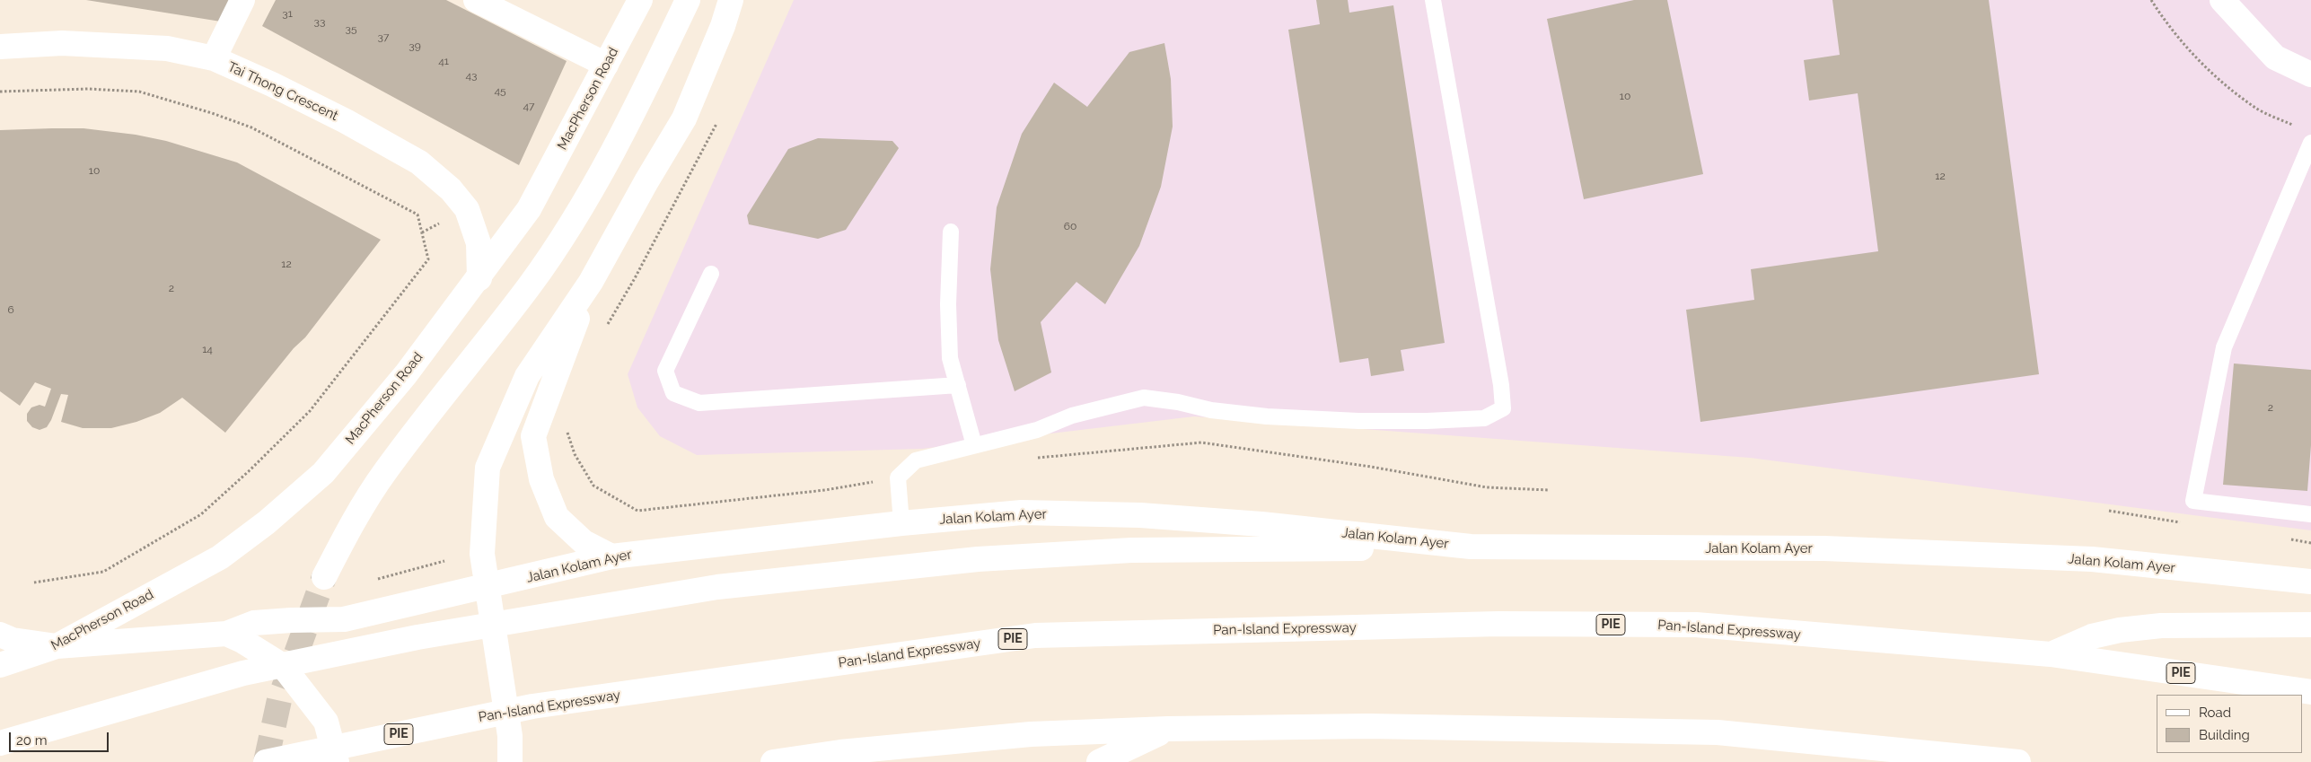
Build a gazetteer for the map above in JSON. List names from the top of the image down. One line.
{"streets":{"main road":["Tai Thong Crescent","MacPherson Road","Jalan Kolam Ayer","PIE","Pan-Island Expressway"]},"crossings":[["Tai Thong Crescent","MacPherson Road"]],"house_numbers":["31","33","35","37","39","41","43","45","10","47","10","12","60","12","2","6","14","2"],"legend":["Road","Building"],"scale_bar":"20 m"}
